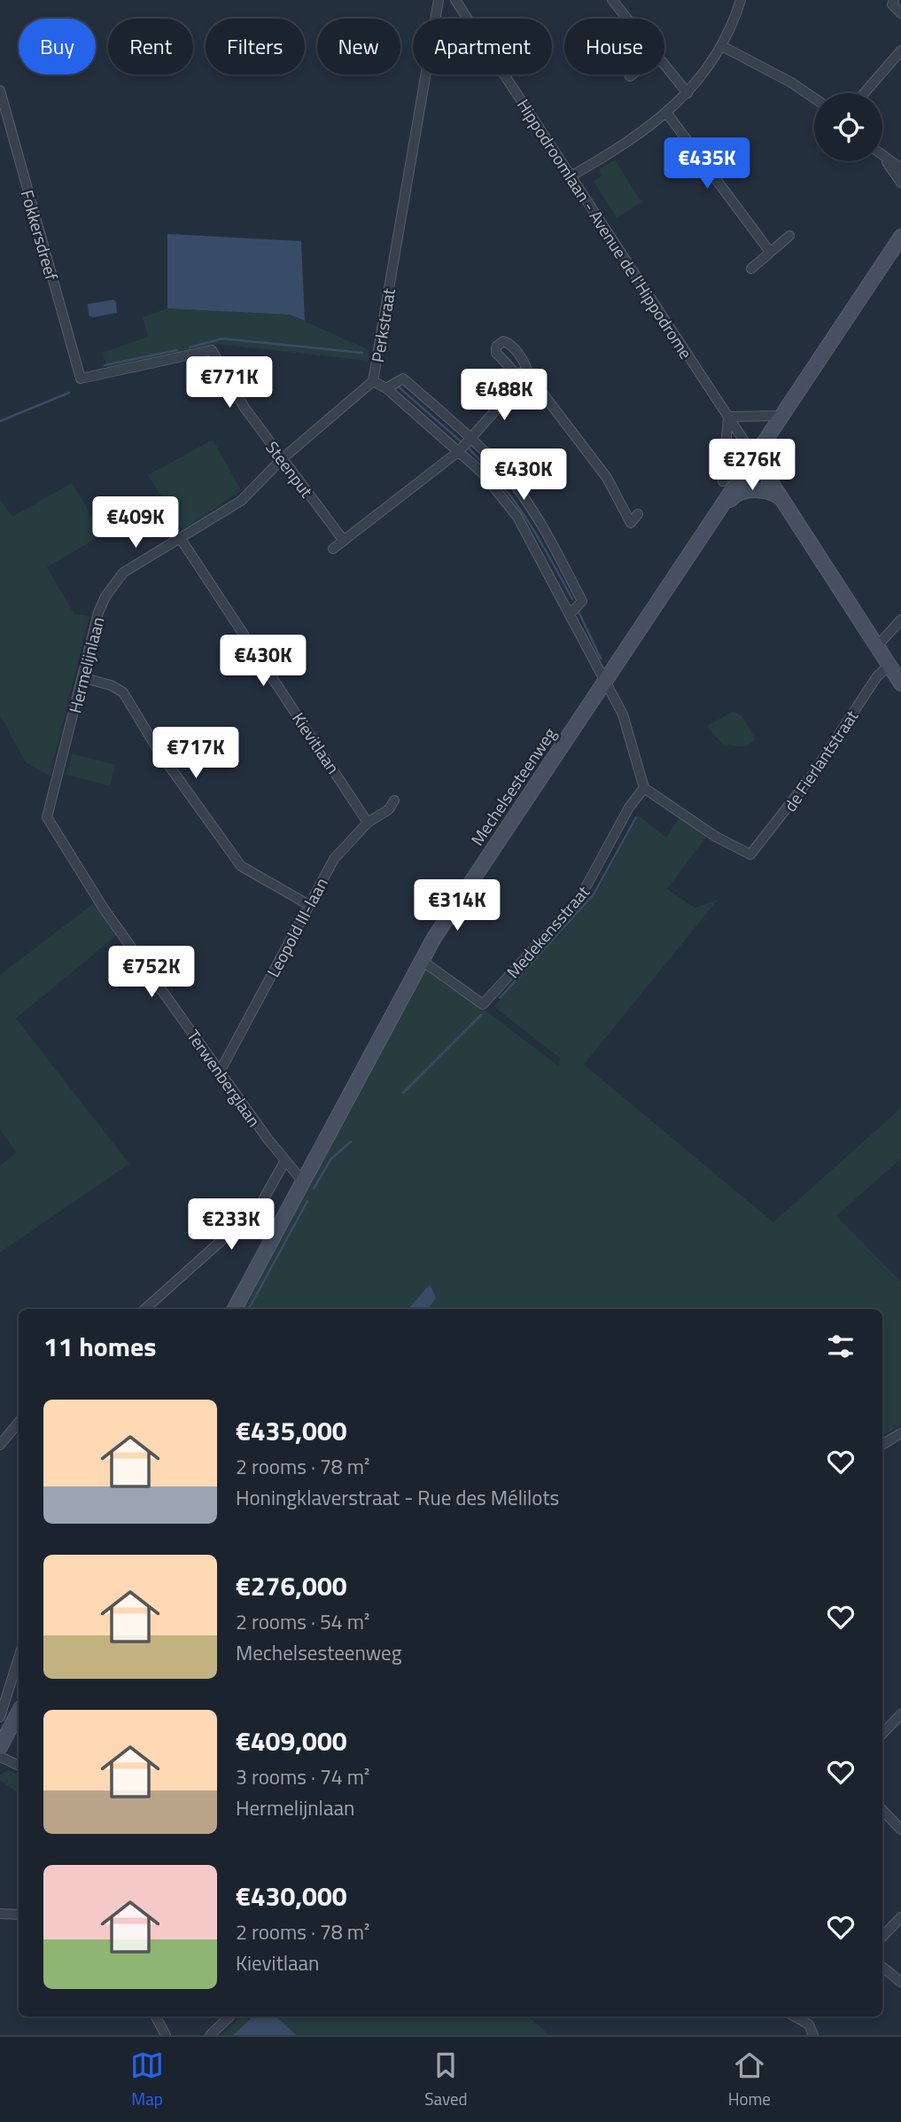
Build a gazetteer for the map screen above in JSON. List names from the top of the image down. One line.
{"streets":{"main road":["Mechelsesteenweg"],"street":["Hippodroomlaan - Avenue de l'Hippodrome","Fokkersdreef","Perkstraat","Steenput","Hermelijnlaan","Kievitlaan","de Fierlantstraat","Leopold III-laan","Medekensstraat","Terwenberglaan"]},"crossings":[["Hippodroomlaan - Avenue de l'Hippodrome","Mechelsesteenweg"],["Fokkersdreef","Steenput"],["Perkstraat","Hermelijnlaan"],["Perkstraat","de Fierlantstraat"],["Perkstraat","Mechelsesteenweg"],["Perkstraat","Medekensstraat"],["Steenput","Hermelijnlaan"],["Hermelijnlaan","Kievitlaan"],["Hermelijnlaan","Terwenberglaan"],["Kievitlaan","Leopold III-laan"],["de Fierlantstraat","Medekensstraat"],["Mechelsesteenweg","Medekensstraat"],["Mechelsesteenweg","Terwenberglaan"],["Leopold III-laan","Terwenberglaan"]],"page":{"chip":["Buy","Rent","Filters","New","Apartment","House"],"price":["€435K","€771K","€488K","€276K","€430K","€409K","€430K","€717K","€314K","€752K","€233K"],"heading":"11 homes","list":[{"name":"€435,000","note":"2 rooms · 78 m² · Honingklaverstraat - Rue des Mélilots"},{"name":"€276,000","note":"2 rooms · 54 m² · Mechelsesteenweg"},{"name":"€409,000","note":"3 rooms · 74 m² · Hermelijnlaan"},{"name":"€430,000","note":"2 rooms · 78 m² · Kievitlaan"}],"tabs":["Map","Saved","Home"]}}
